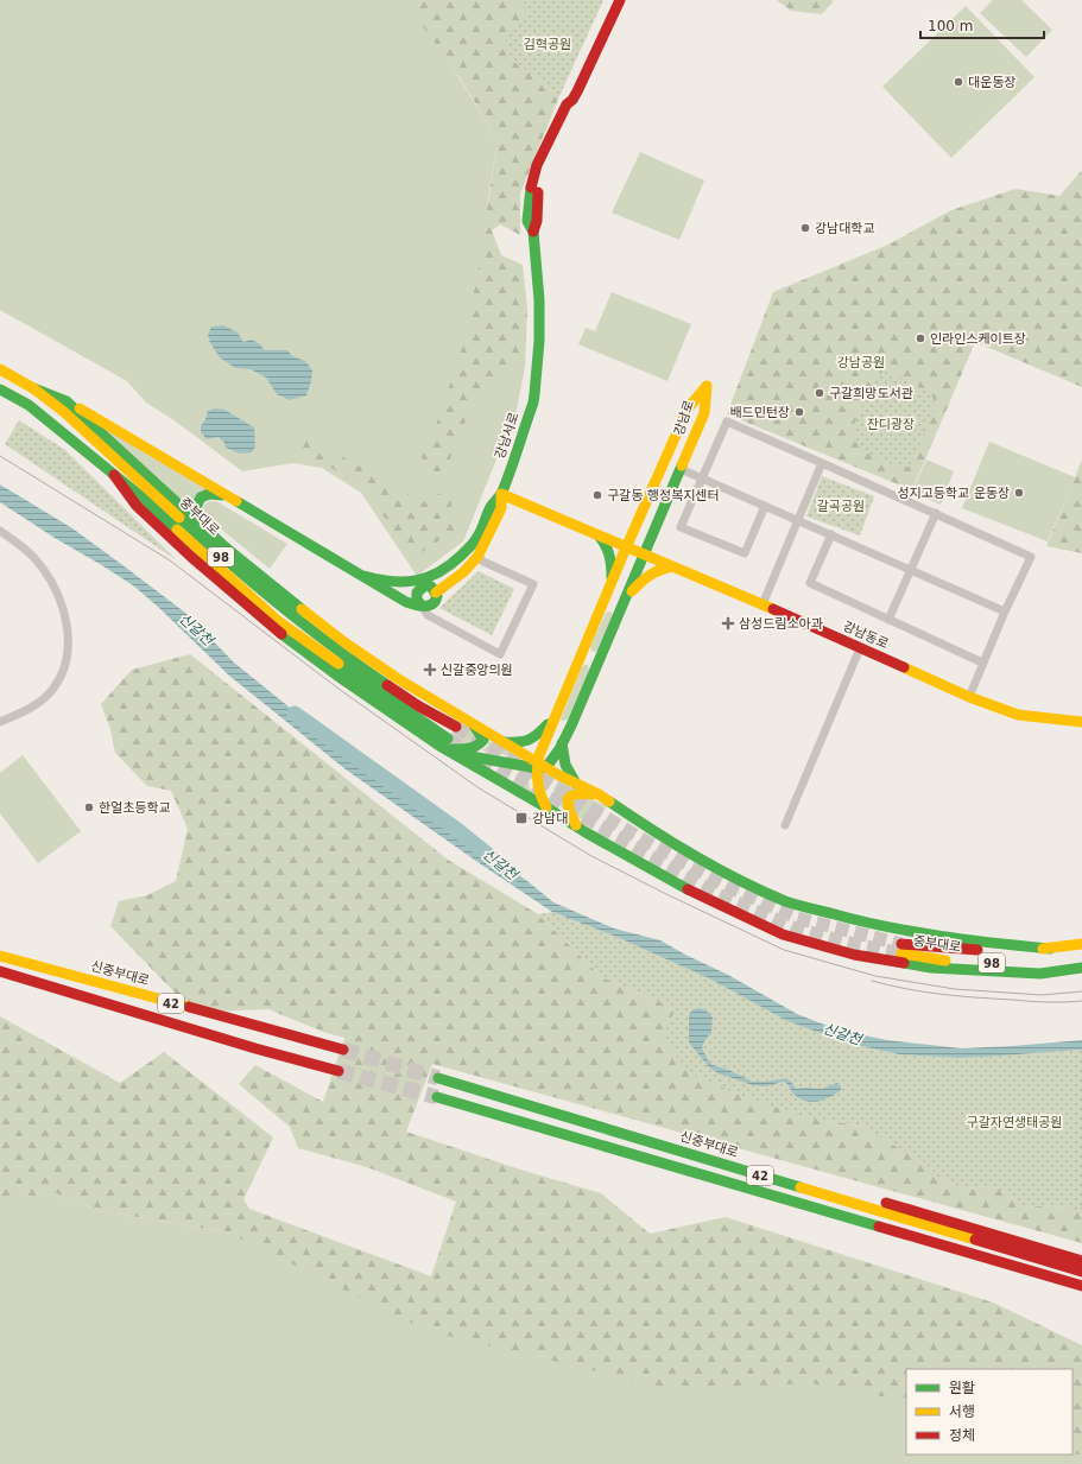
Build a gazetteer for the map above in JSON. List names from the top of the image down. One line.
{"streets":{"main road":["강남로","강남서로","중부대로","98","강남동로","신중부대로","42"]},"crossings":[["강남로","강남동로"]],"water":["신갈천"],"parks":["김혁공원","강남공원","잔디광장","갈곡공원","구갈자연생태공원"],"places":{"other":["대운동장","강남대학교","인라인스케이트장","구갈희망도서관","배드민턴장","성지고등학교 운동장","구갈동 행정복지센터","한얼초등학교"],"health":["삼성드림소아과","신갈중앙의원"],"transit":["강남대"]},"legend":["원활","서행","정체"],"scale_bar":"100 m"}
